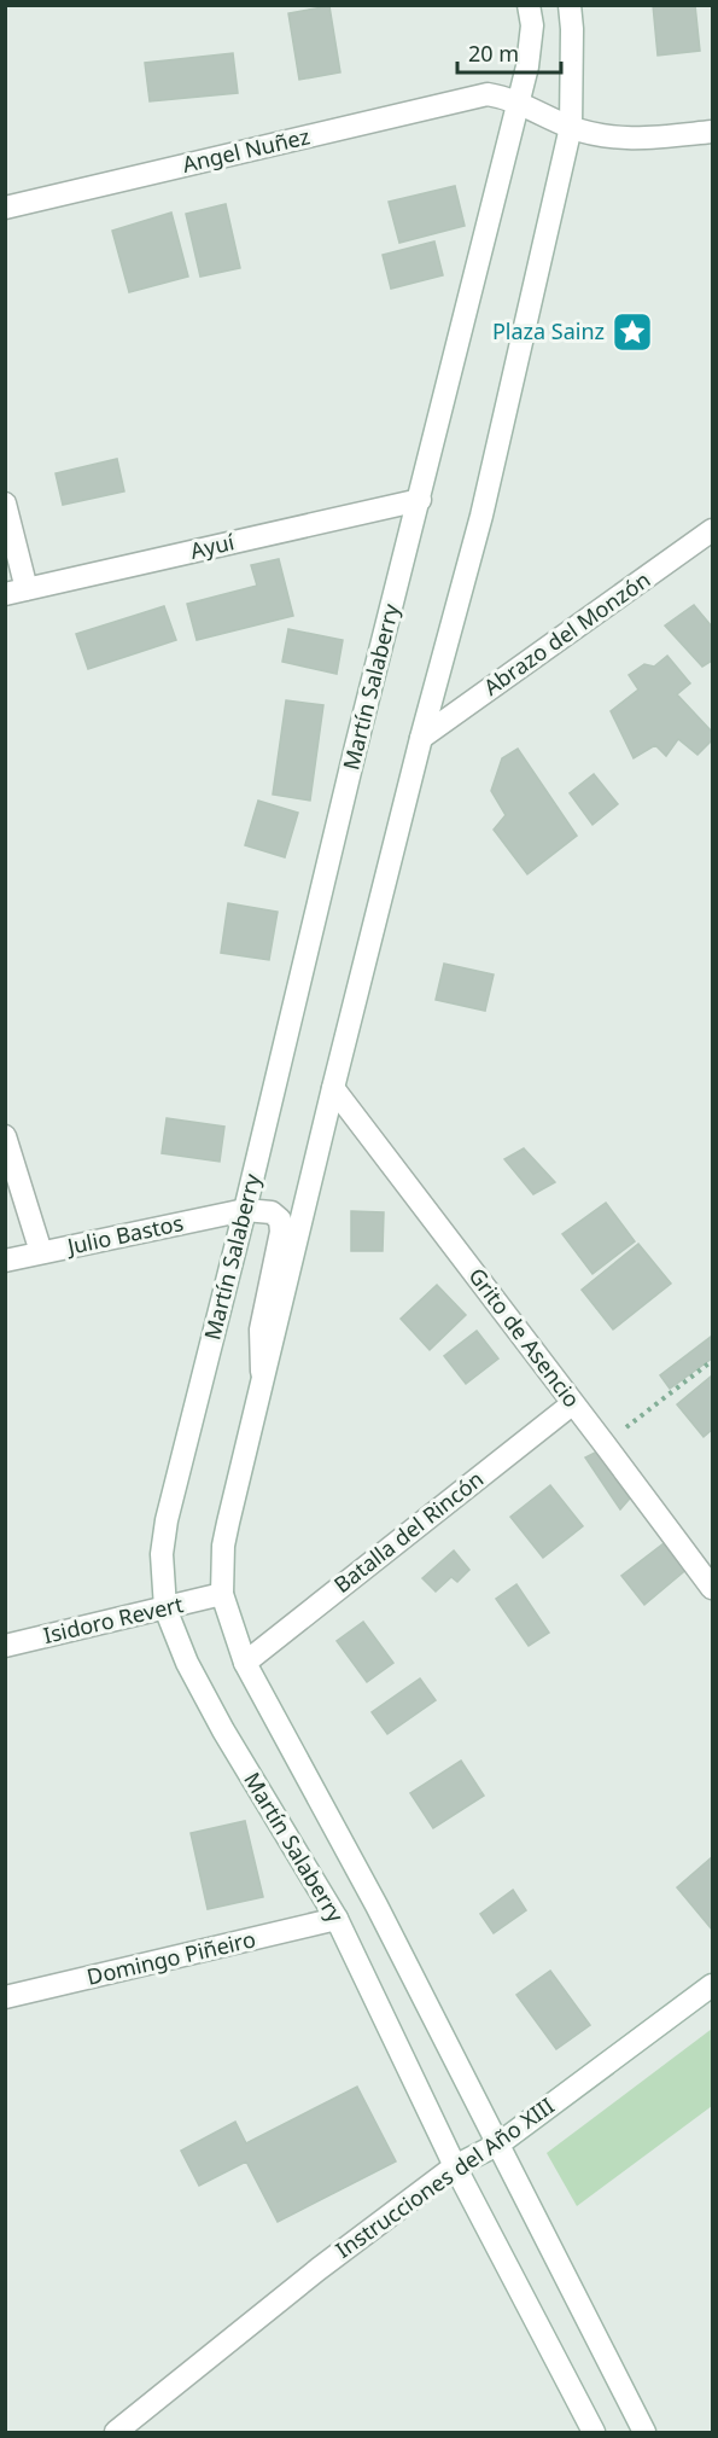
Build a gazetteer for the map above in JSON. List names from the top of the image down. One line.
{"streets":{"street":["Angel Nuñez","Ayuí","Abrazo del Monzón","Martín Salaberry","Julio Bastos","Grito de Asencio","Batalla del Rincón","Isidoro Revert","Domingo Piñeiro","Instrucciones del Año XIII"]},"crossings":[["Angel Nuñez","Martín Salaberry"],["Ayuí","Martín Salaberry"],["Abrazo del Monzón","Martín Salaberry"],["Martín Salaberry","Julio Bastos"],["Martín Salaberry","Grito de Asencio"],["Martín Salaberry","Batalla del Rincón"],["Martín Salaberry","Isidoro Revert"],["Martín Salaberry","Domingo Piñeiro"],["Martín Salaberry","Instrucciones del Año XIII"],["Grito de Asencio","Batalla del Rincón"]],"places":{"place":["Plaza Sainz"]},"scale_bar":"20 m"}
